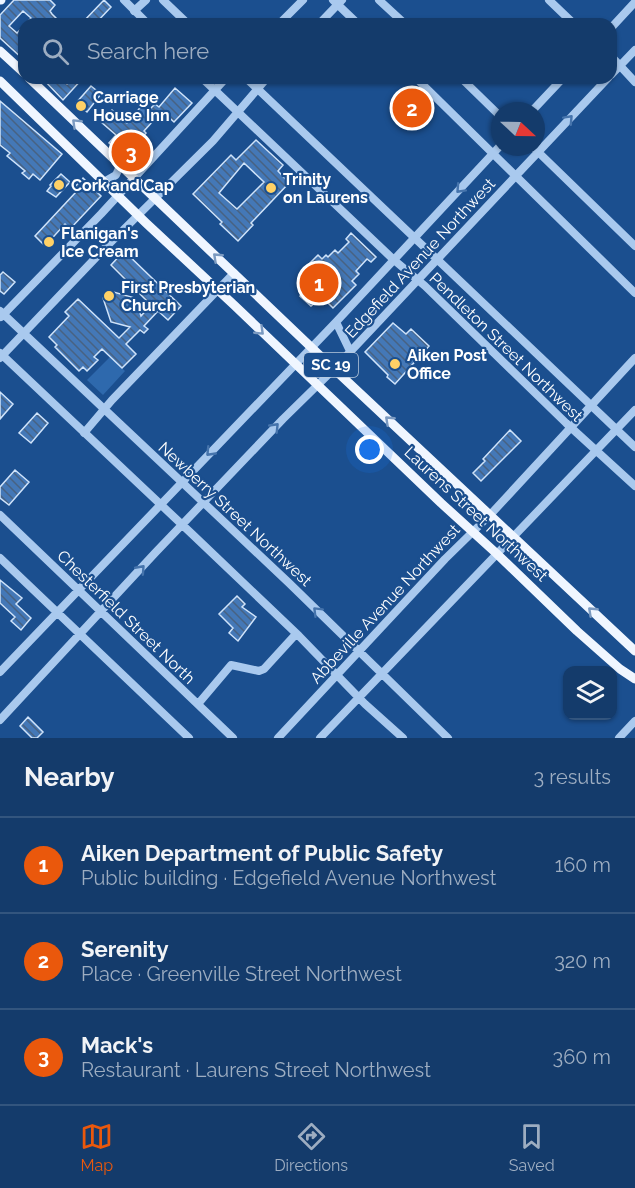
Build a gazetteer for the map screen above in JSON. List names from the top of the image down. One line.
{"streets":{"main road":["SC 19","Laurens Street Northwest"],"street":["Edgefield Avenue Northwest","Pendleton Street Northwest","Newberry Street Northwest","Abbeville Avenue Northwest","Chesterfield Street North"]},"crossings":[["Edgefield Avenue Northwest","Pendleton Street Northwest"],["Edgefield Avenue Northwest","Newberry Street Northwest"],["Edgefield Avenue Northwest","Laurens Street Northwest"],["Edgefield Avenue Northwest","Chesterfield Street North"],["Pendleton Street Northwest","Abbeville Avenue Northwest"],["Newberry Street Northwest","Abbeville Avenue Northwest"],["Laurens Street Northwest","Abbeville Avenue Northwest"]],"places":["Carriage House Inn","Cork and Cap","Trinity on Laurens","Flanigan's Ice Cream","First Presbyterian Church","Aiken Post Office"],"north":"right","page":{"search":"Search here","pins":["2","3","1"],"heading":["Nearby","3 results"],"list":[{"mark":"1","name":"Aiken Department of Public Safety","note":"Public building · Edgefield Avenue Northwest","value":"160 m"},{"mark":"2","name":"Serenity","note":"Place · Greenville Street Northwest","value":"320 m"},{"mark":"3","name":"Mack's","note":"Restaurant · Laurens Street Northwest","value":"360 m"}],"nav":["Map","Directions","Saved"]}}
